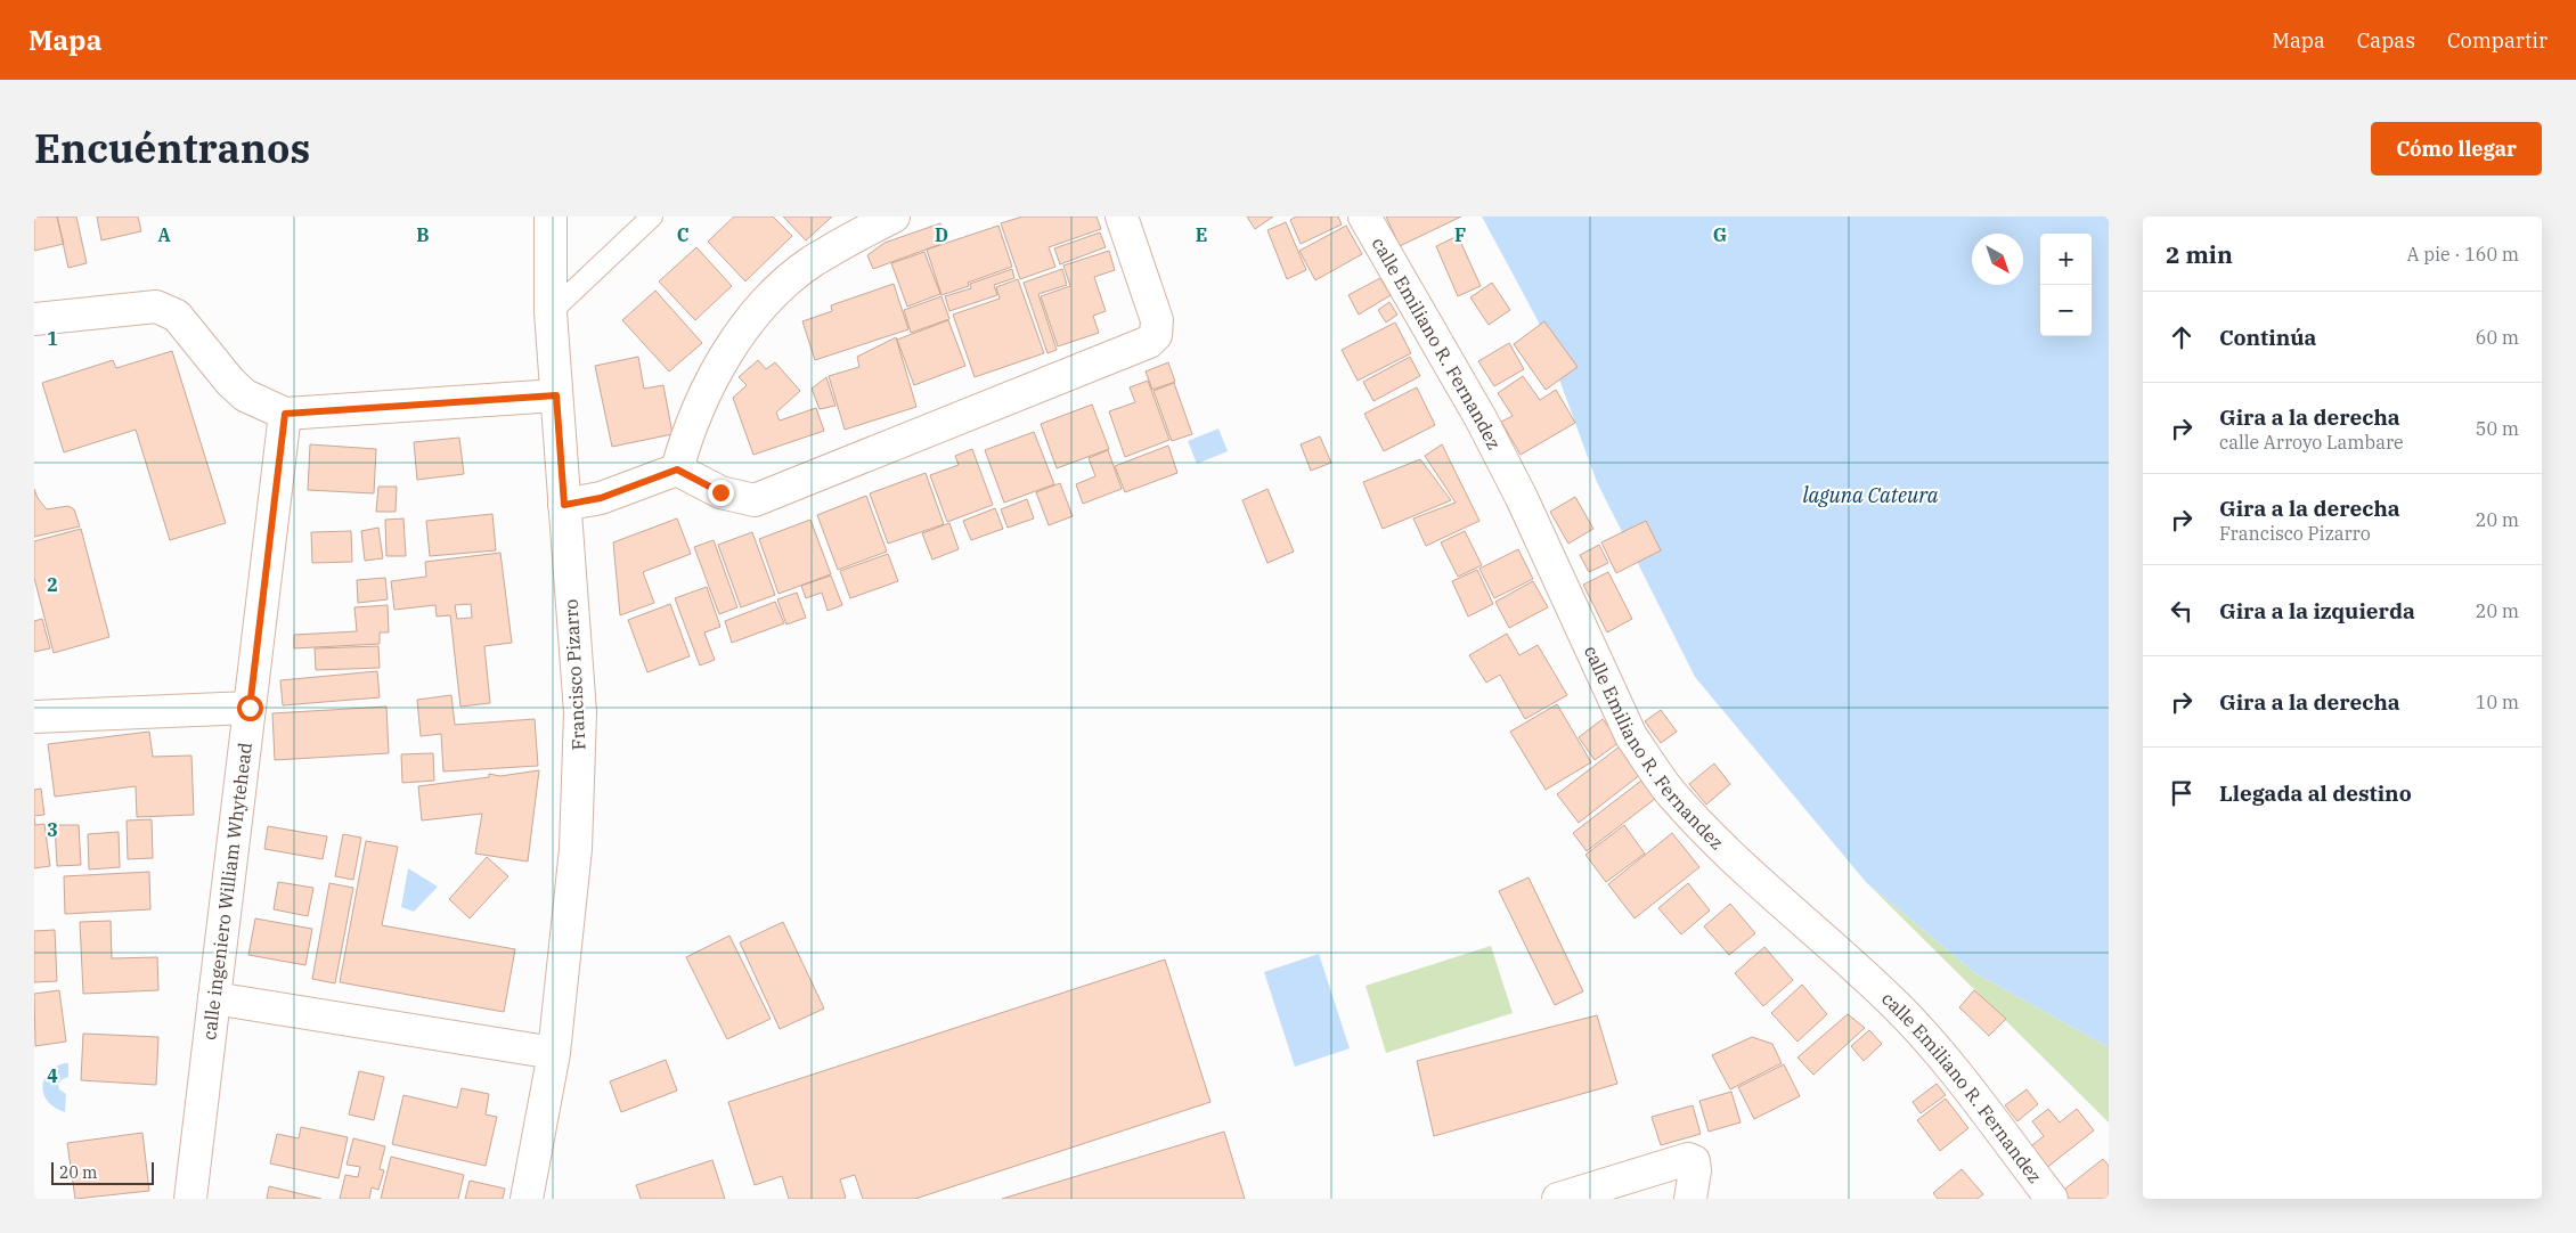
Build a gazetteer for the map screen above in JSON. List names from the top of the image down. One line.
{"streets":{"street":["calle Emiliano R. Fernandez","Francisco Pizarro","calle ingeniero William Whytehead"]},"water":["laguna Cateura"],"scale_bar":"20 m","north":"bottom right","page":{"header":"Mapa","nav":["Mapa","Capas","Compartir"],"title":"Encuéntranos","buttons":"Cómo llegar","heading":["2 min","A pie · 160 m"],"map_buttons":["+","−"],"list":[["Continúa","60 m"],["Gira a la derecha","calle Arroyo Lambare","50 m"],["Gira a la derecha","Francisco Pizarro","20 m"],["Gira a la izquierda","20 m"],["Gira a la derecha","10 m"],"Llegada al destino"],"scale":"20 m"},"grid":{"columns":["A","B","C","D","E","F","G"],"rows":["1","2","3","4"]}}
